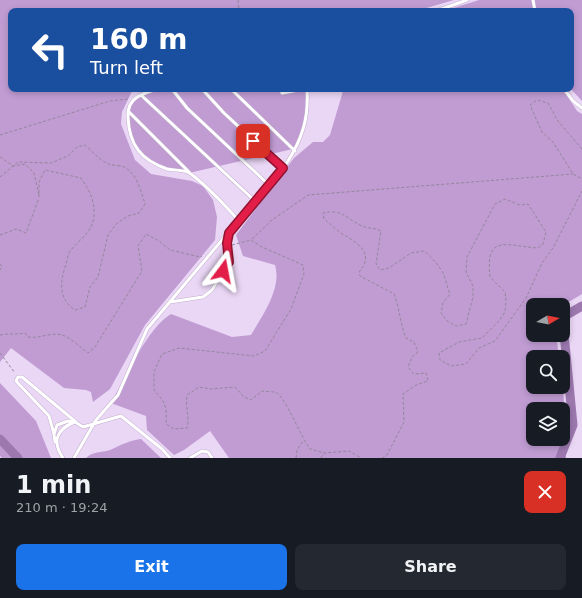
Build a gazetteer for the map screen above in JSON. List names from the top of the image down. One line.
{"north":"right","page":{"turn":["160 m","Turn left"],"heading":["1 min","210 m · 19:24"],"buttons":["Exit","Share"]}}
